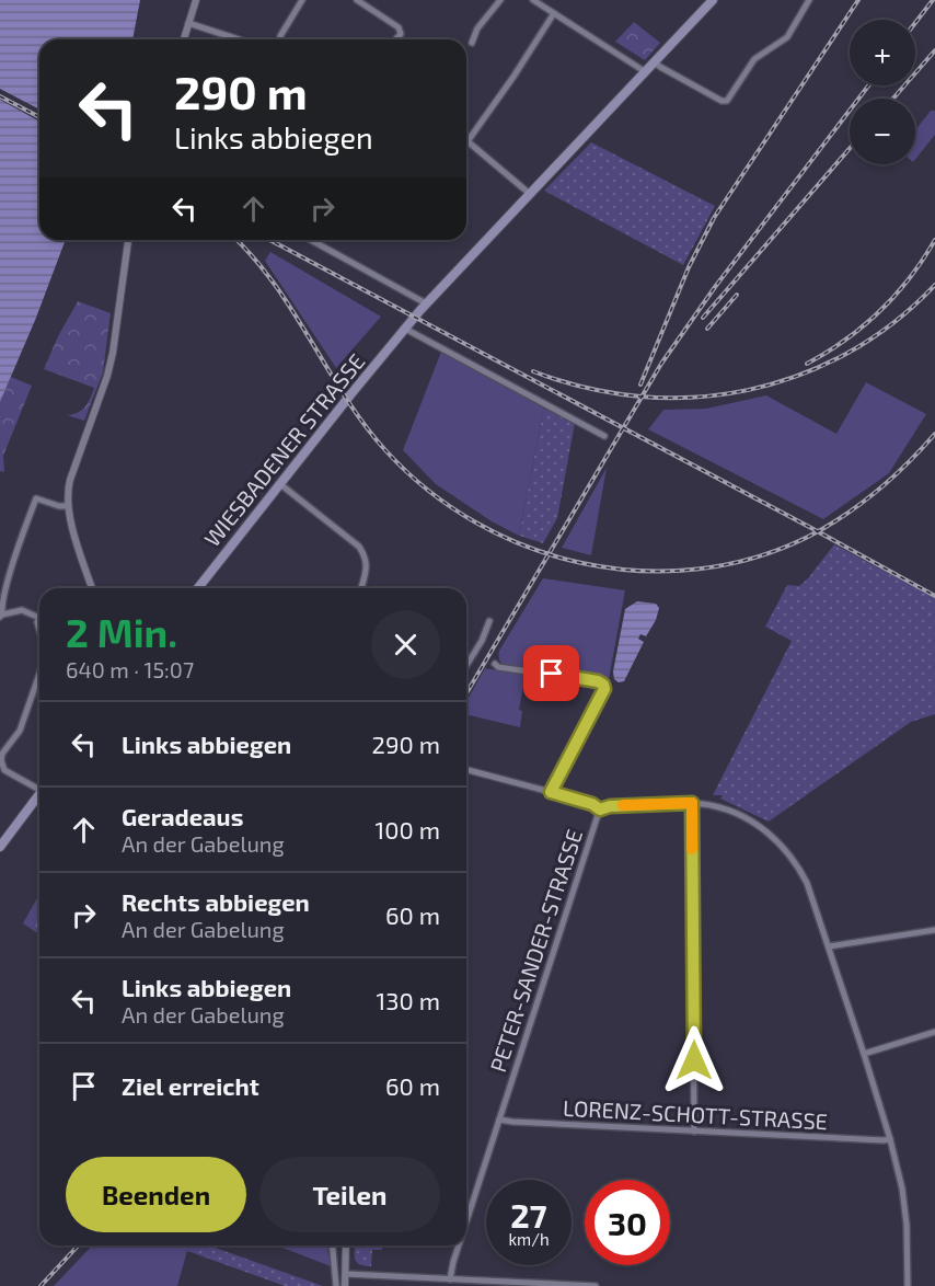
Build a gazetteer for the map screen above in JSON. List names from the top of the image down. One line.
{"streets":{"main road":["WIESBADENER STRASSE"],"street":["PETER-SANDER-STRASSE","LORENZ-SCHOTT-STRASSE"]},"crossings":[["PETER-SANDER-STRASSE","LORENZ-SCHOTT-STRASSE"]],"page":{"map_buttons":["+","−"],"turn":["290 m","Links abbiegen"],"heading":["2 Min.","640 m · 15:07"],"list":[{"name":"Links abbiegen","value":"290 m"},{"name":"Geradeaus","note":"An der Gabelung","value":"100 m"},{"name":"Rechts abbiegen","note":"An der Gabelung","value":"60 m"},{"name":"Links abbiegen","note":"An der Gabelung","value":"130 m"},{"name":"Ziel erreicht","value":"60 m"}],"buttons":["Beenden","Teilen"],"speed":"27 km/h","limit":"30"}}
